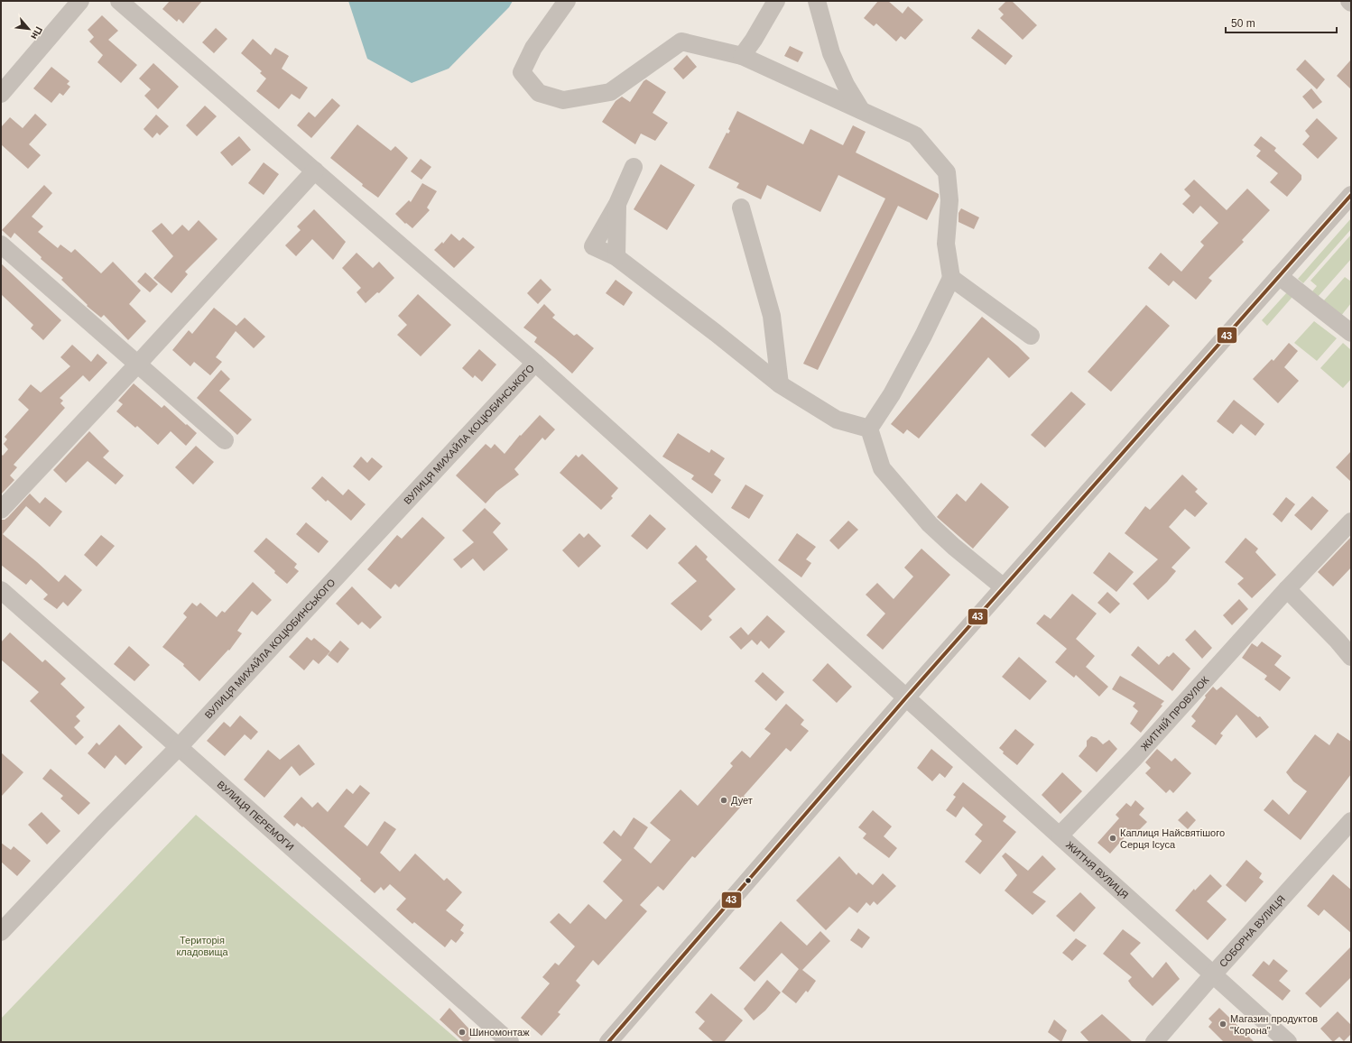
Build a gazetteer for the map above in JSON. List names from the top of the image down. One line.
{"streets":{"street":["ВУЛИЦЯ МИХАЙЛА КОЦЮБИНСЬКОГО","ЖИТНІЙ ПРОВУЛОК","ВУЛИЦЯ ПЕРЕМОГИ","ЖИТНЯ ВУЛИЦЯ","СОБОРНА ВУЛИЦЯ"]},"crossings":[["ВУЛИЦЯ МИХАЙЛА КОЦЮБИНСЬКОГО","ВУЛИЦЯ ПЕРЕМОГИ"],["ВУЛИЦЯ МИХАЙЛА КОЦЮБИНСЬКОГО","ЖИТНЯ ВУЛИЦЯ"],["ЖИТНІЙ ПРОВУЛОК","ЖИТНЯ ВУЛИЦЯ"],["ЖИТНЯ ВУЛИЦЯ","СОБОРНА ВУЛИЦЯ"]],"parks":["Територія кладовища"],"places":["Дует","Каплиця Найсвятішого Серця Ісуса","Магазин продуктов \"Корона\"","Шиномонтаж"],"lines":["transit line 43"],"scale_bar":"50 m","north":"bottom right"}
